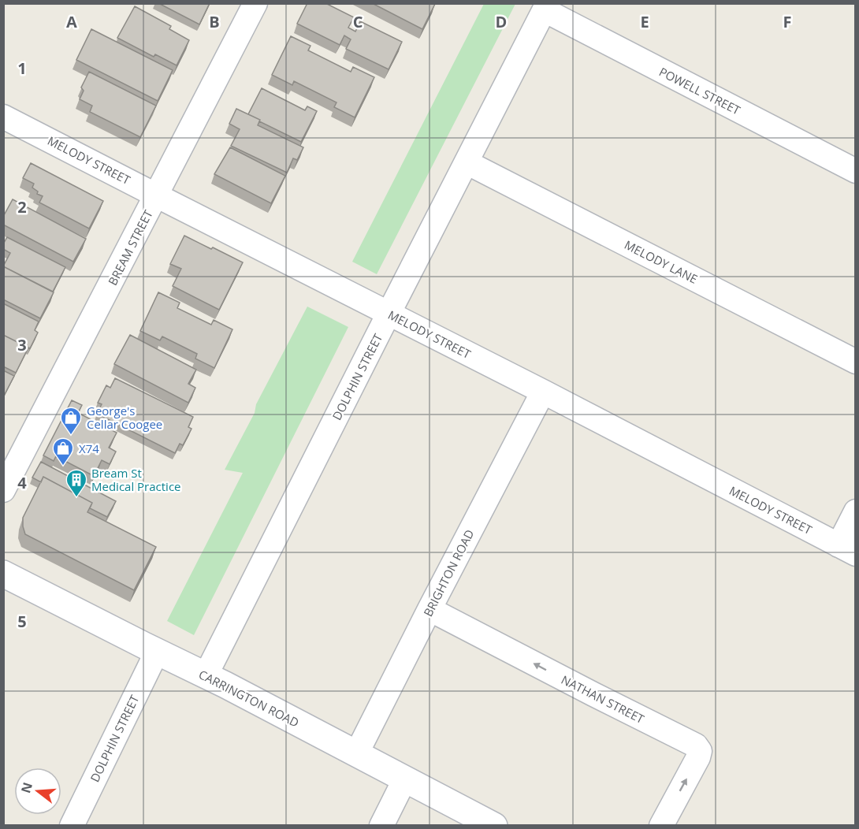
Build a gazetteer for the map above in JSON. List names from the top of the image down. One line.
{"streets":{"main road":["CARRINGTON ROAD"],"street":["POWELL STREET","MELODY STREET","BREAM STREET","MELODY LANE","DOLPHIN STREET","BRIGHTON ROAD","NATHAN STREET"]},"crossings":[["POWELL STREET","DOLPHIN STREET"],["MELODY STREET","BREAM STREET"],["MELODY STREET","DOLPHIN STREET"],["MELODY STREET","BRIGHTON ROAD"],["MELODY LANE","DOLPHIN STREET"],["DOLPHIN STREET","CARRINGTON ROAD"],["BRIGHTON ROAD","CARRINGTON ROAD"],["BRIGHTON ROAD","NATHAN STREET"]],"one_way":["NATHAN STREET"],"places":{"shop":["George's Cellar Coogee","X74"],"building":["Bream St Medical Practice"]},"north":"left","grid":{"columns":["A","B","C","D","E","F"],"rows":["1","2","3","4","5"]}}
